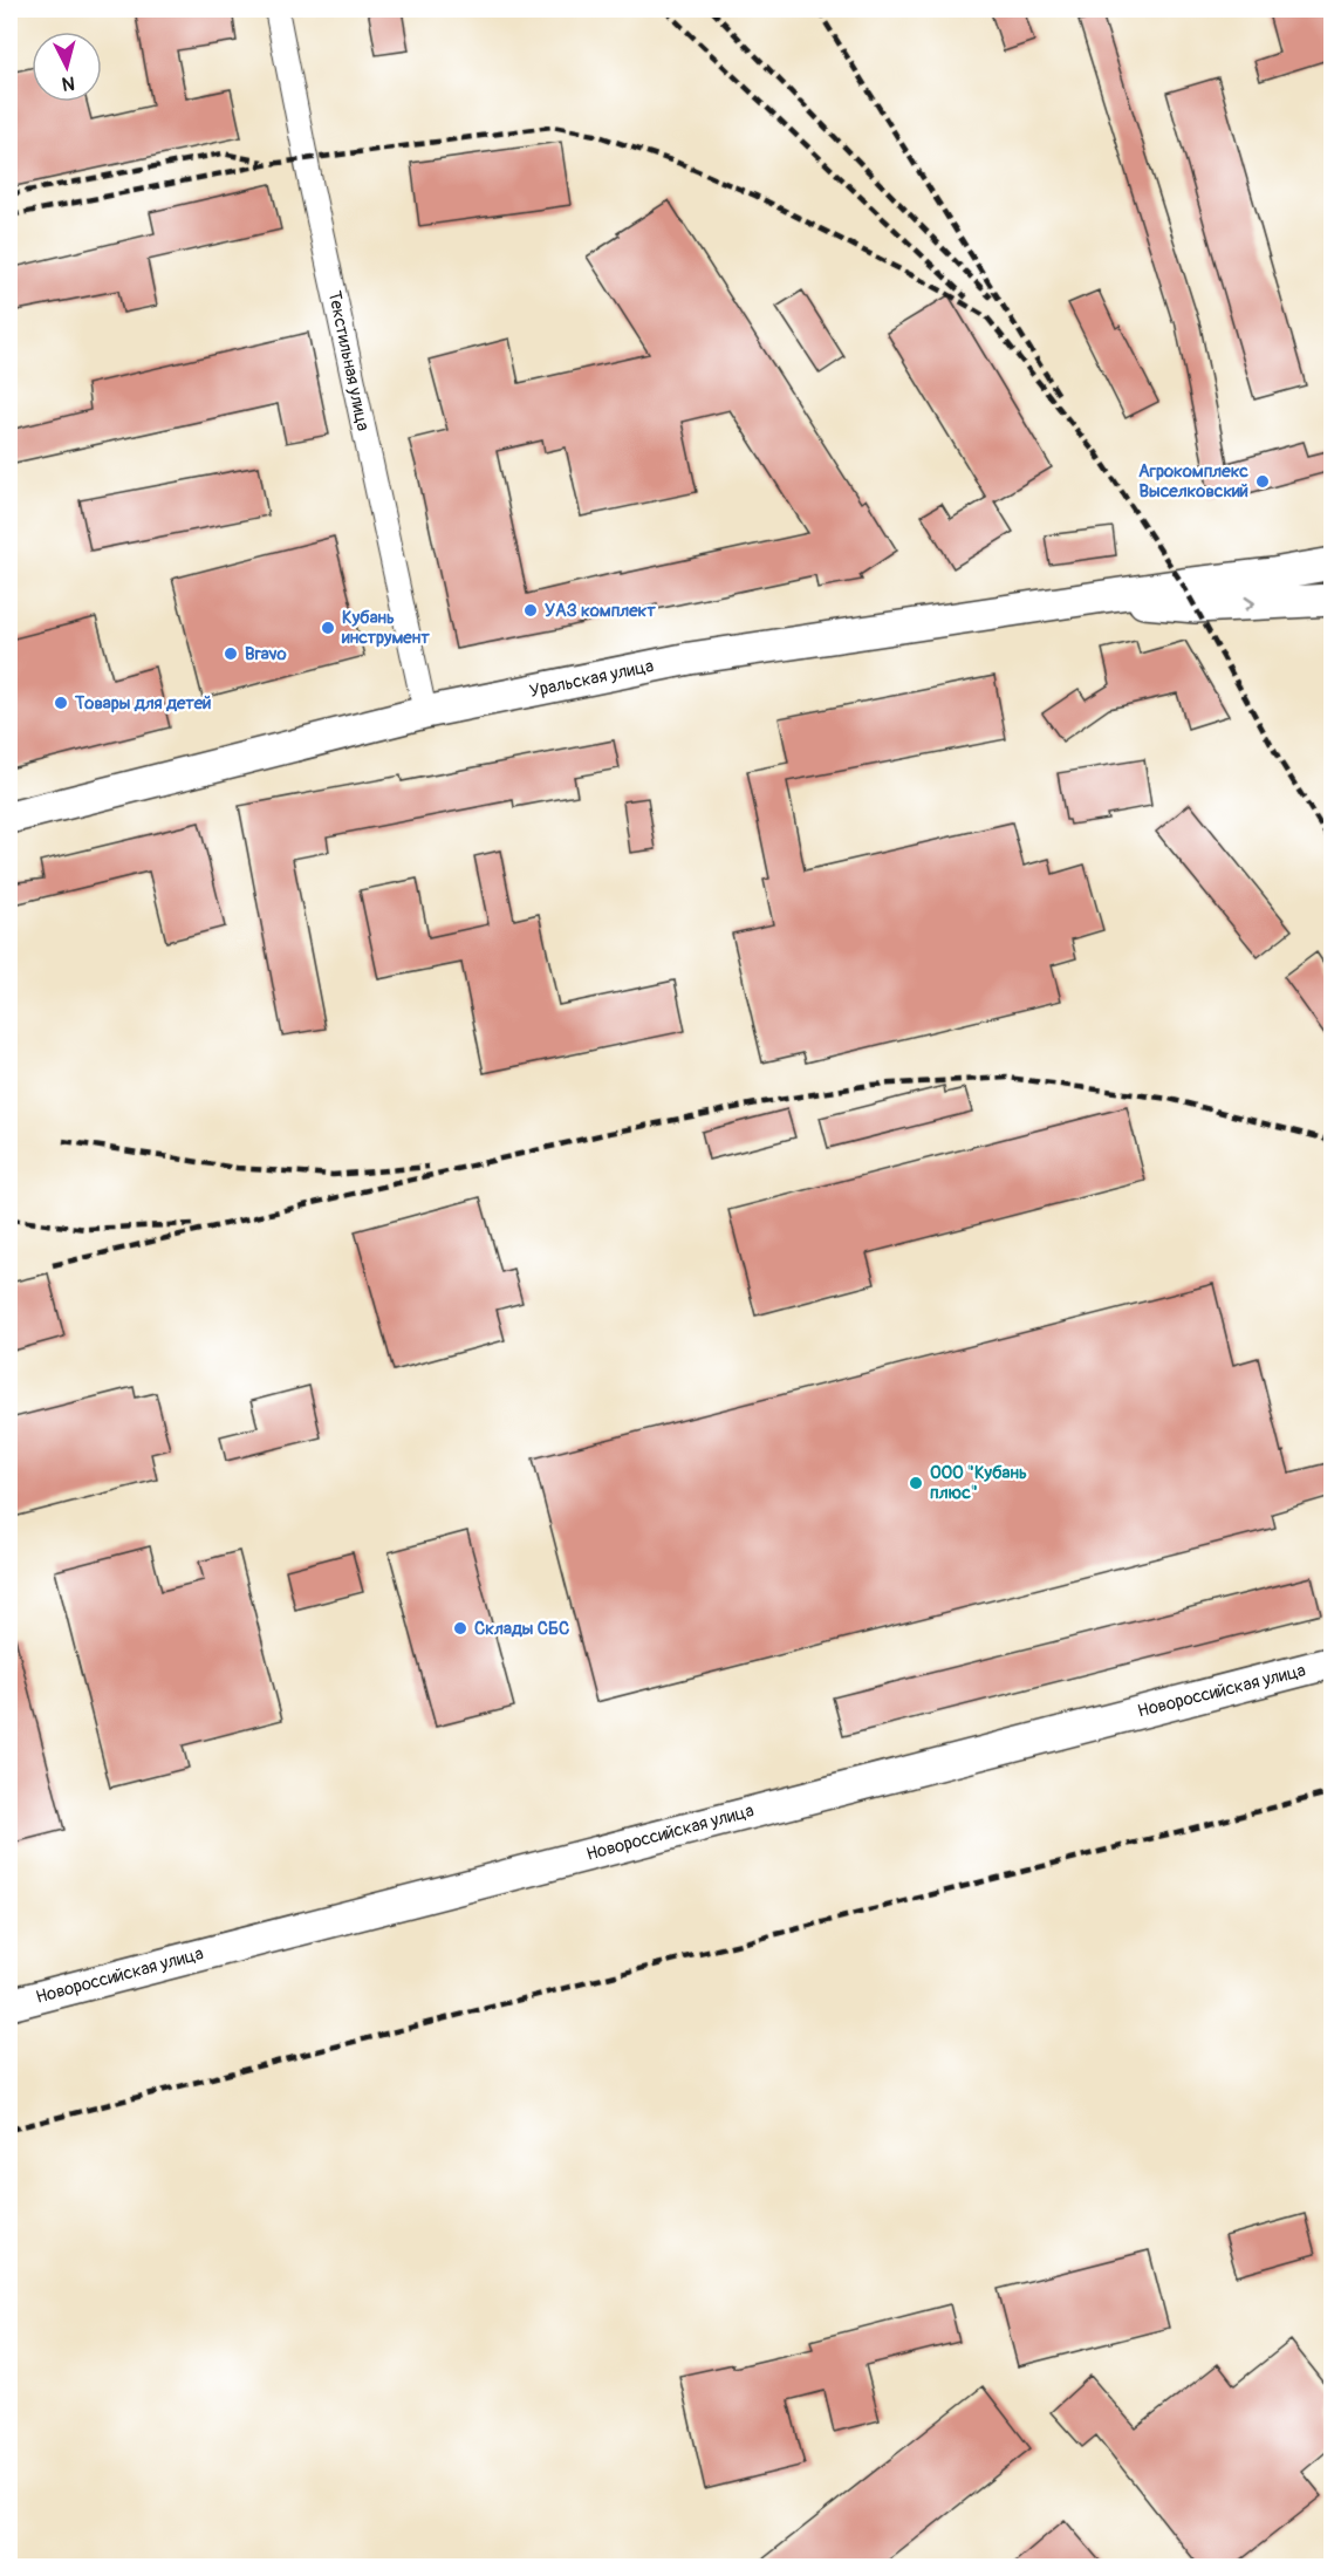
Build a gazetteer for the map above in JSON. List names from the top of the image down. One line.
{"streets":{"main road":["Уральская улица","Новороссийская улица"],"street":["Текстильная улица"]},"crossings":[["Текстильная улица","Уральская улица"]],"places":["Агрокомплекс Выселковский","УАЗ комплект","Кубань инструмент","Bravo","Товары для детей","ООО \"Кубань плюс\"","Склады СБС"],"north":"bottom"}
